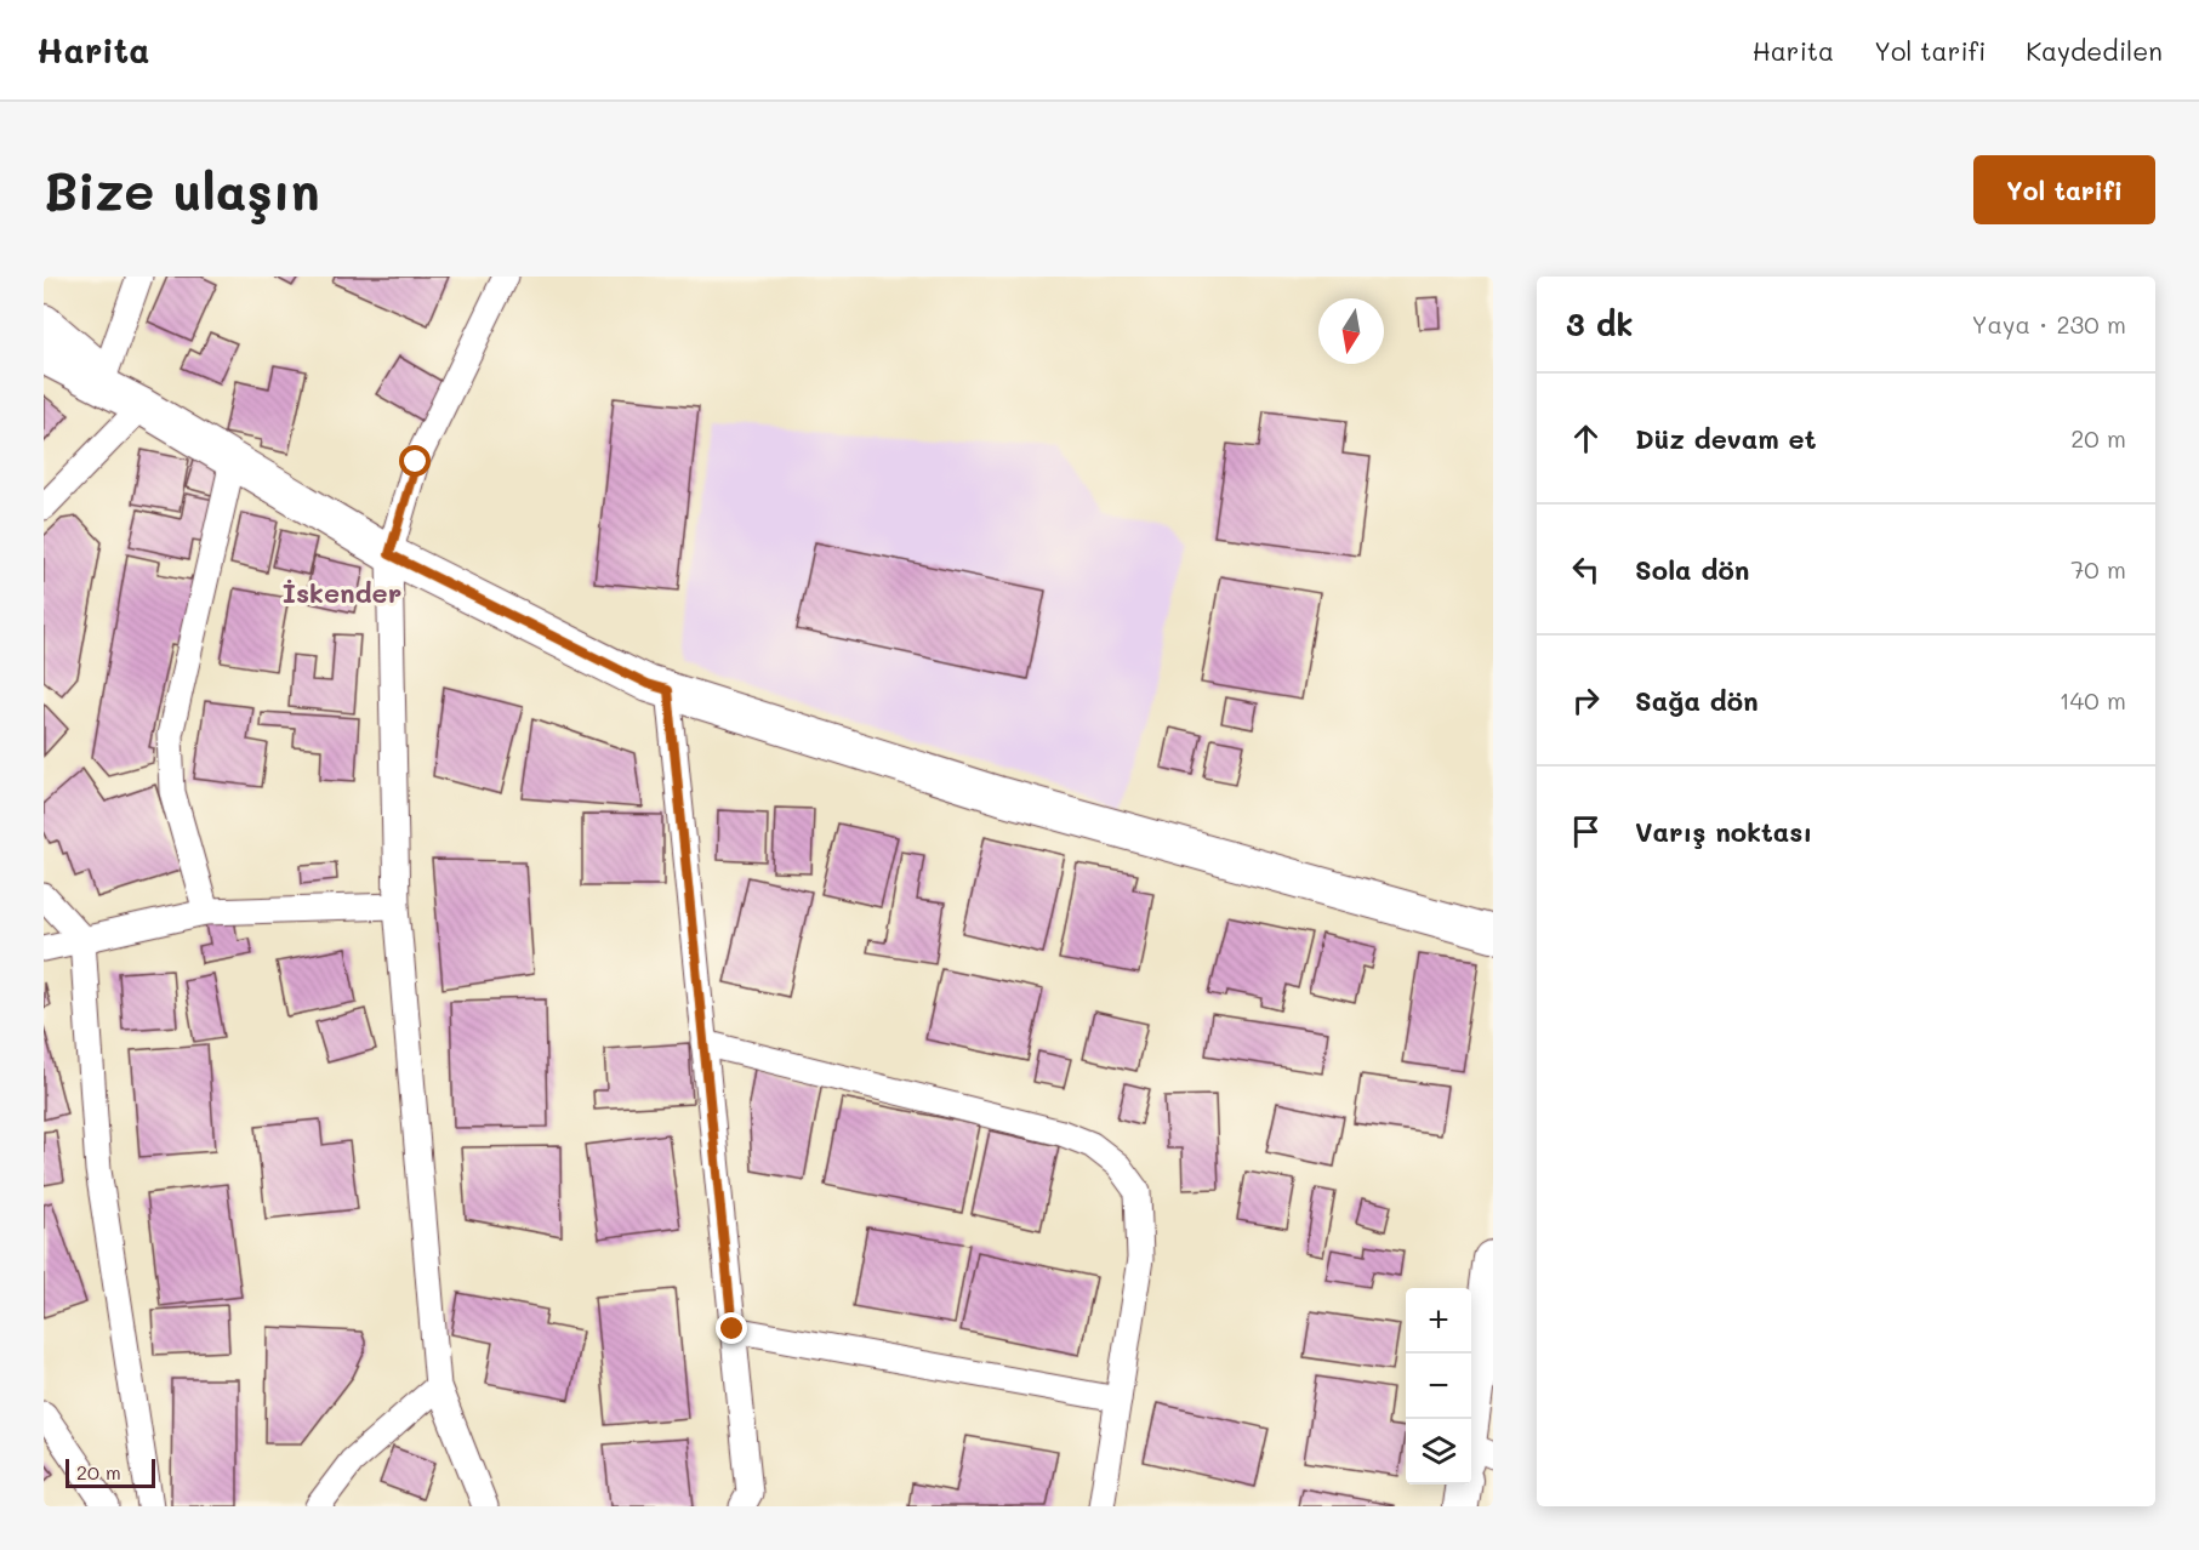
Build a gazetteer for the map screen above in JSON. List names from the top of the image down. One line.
{"districts":["İskender"],"scale_bar":"20 m","north":"bottom","page":{"header":"Harita","nav":["Harita","Yol tarifi","Kaydedilen"],"buttons":"Yol tarifi","title":"Bize ulaşın","heading":["3 dk","Yaya · 230 m"],"list":[["Düz devam et","20 m"],["Sola dön","70 m"],["Sağa dön","140 m"],"Varış noktası"],"map_buttons":["+","−"],"scale":"20 m"}}
